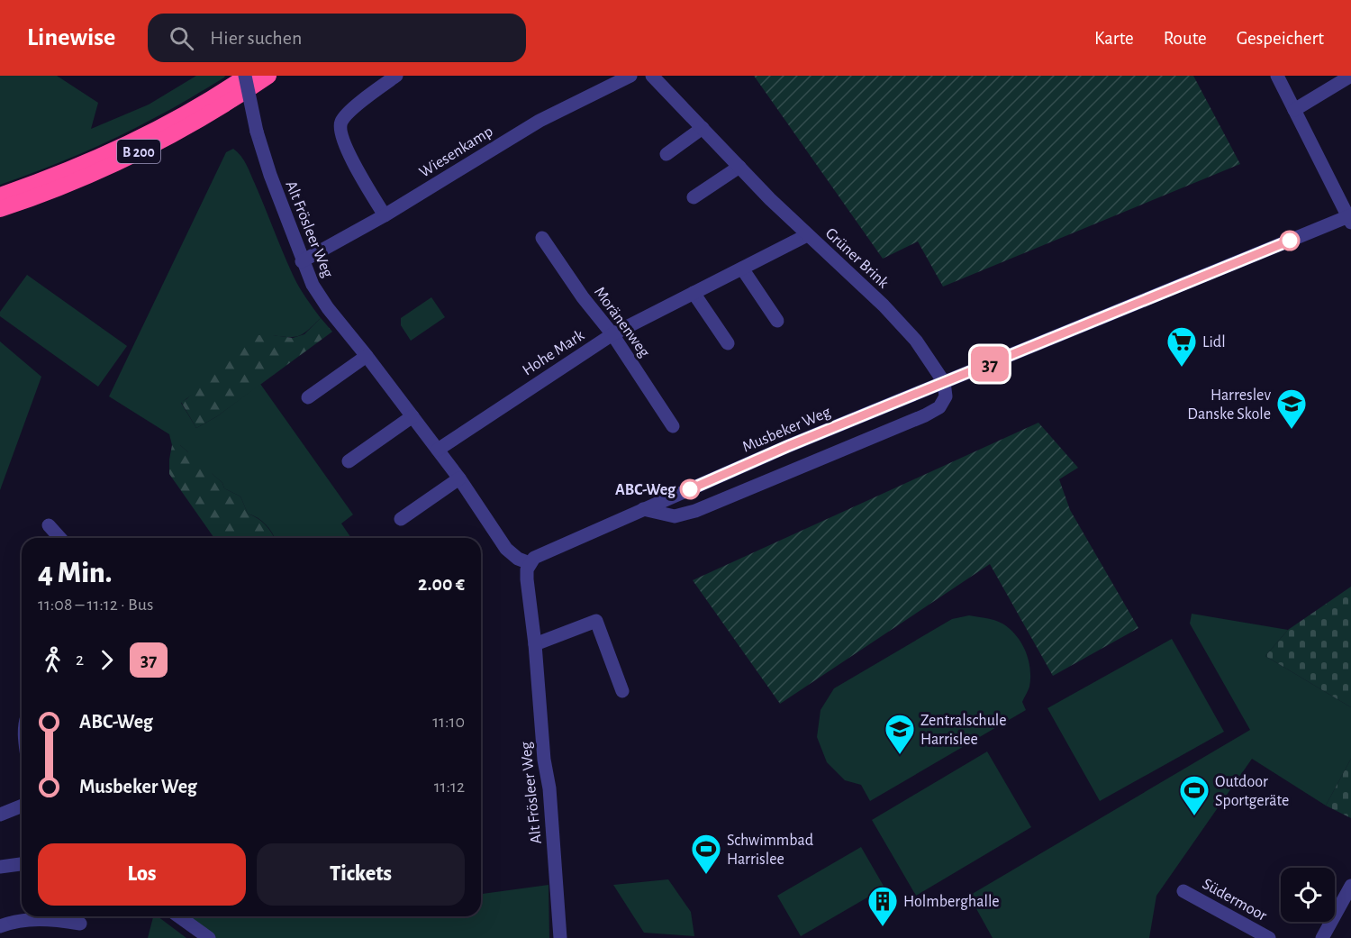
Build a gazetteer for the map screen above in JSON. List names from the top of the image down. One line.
{"streets":{"highway":["B 200"],"street":["Wiesenkamp","Alt Frösleer Weg","Grüner Brink","Moränenweg","Hohe Mark","Musbeker Weg","Südermoor"]},"crossings":[["B 200","Alt Frösleer Weg"],["Wiesenkamp","Alt Frösleer Weg"],["Alt Frösleer Weg","Hohe Mark"],["Alt Frösleer Weg","Musbeker Weg"],["Grüner Brink","Hohe Mark"],["Grüner Brink","Musbeker Weg"],["Moränenweg","Hohe Mark"]],"places":{"supermarket":["Lidl"],"school or university":["Harreslev Danske Skole","Zentralschule Harrislee"],"other":["ABC-Weg"],"sports":["Outdoor Sportgeräte","Schwimmbad Harrislee"],"building":["Holmberghalle"]},"lines":["bus line 37"],"page":{"header":"Linewise","search":"Hier suchen","nav":["Karte","Route","Gespeichert"],"on_map":"37","heading":["4 Min.","11:08 – 11:12 · Bus","2.00 €"],"legs":["2","37"],"list":[{"name":"ABC-Weg","value":"11:10"},{"name":"Musbeker Weg","value":"11:12"}],"buttons":["Los","Tickets"]}}
